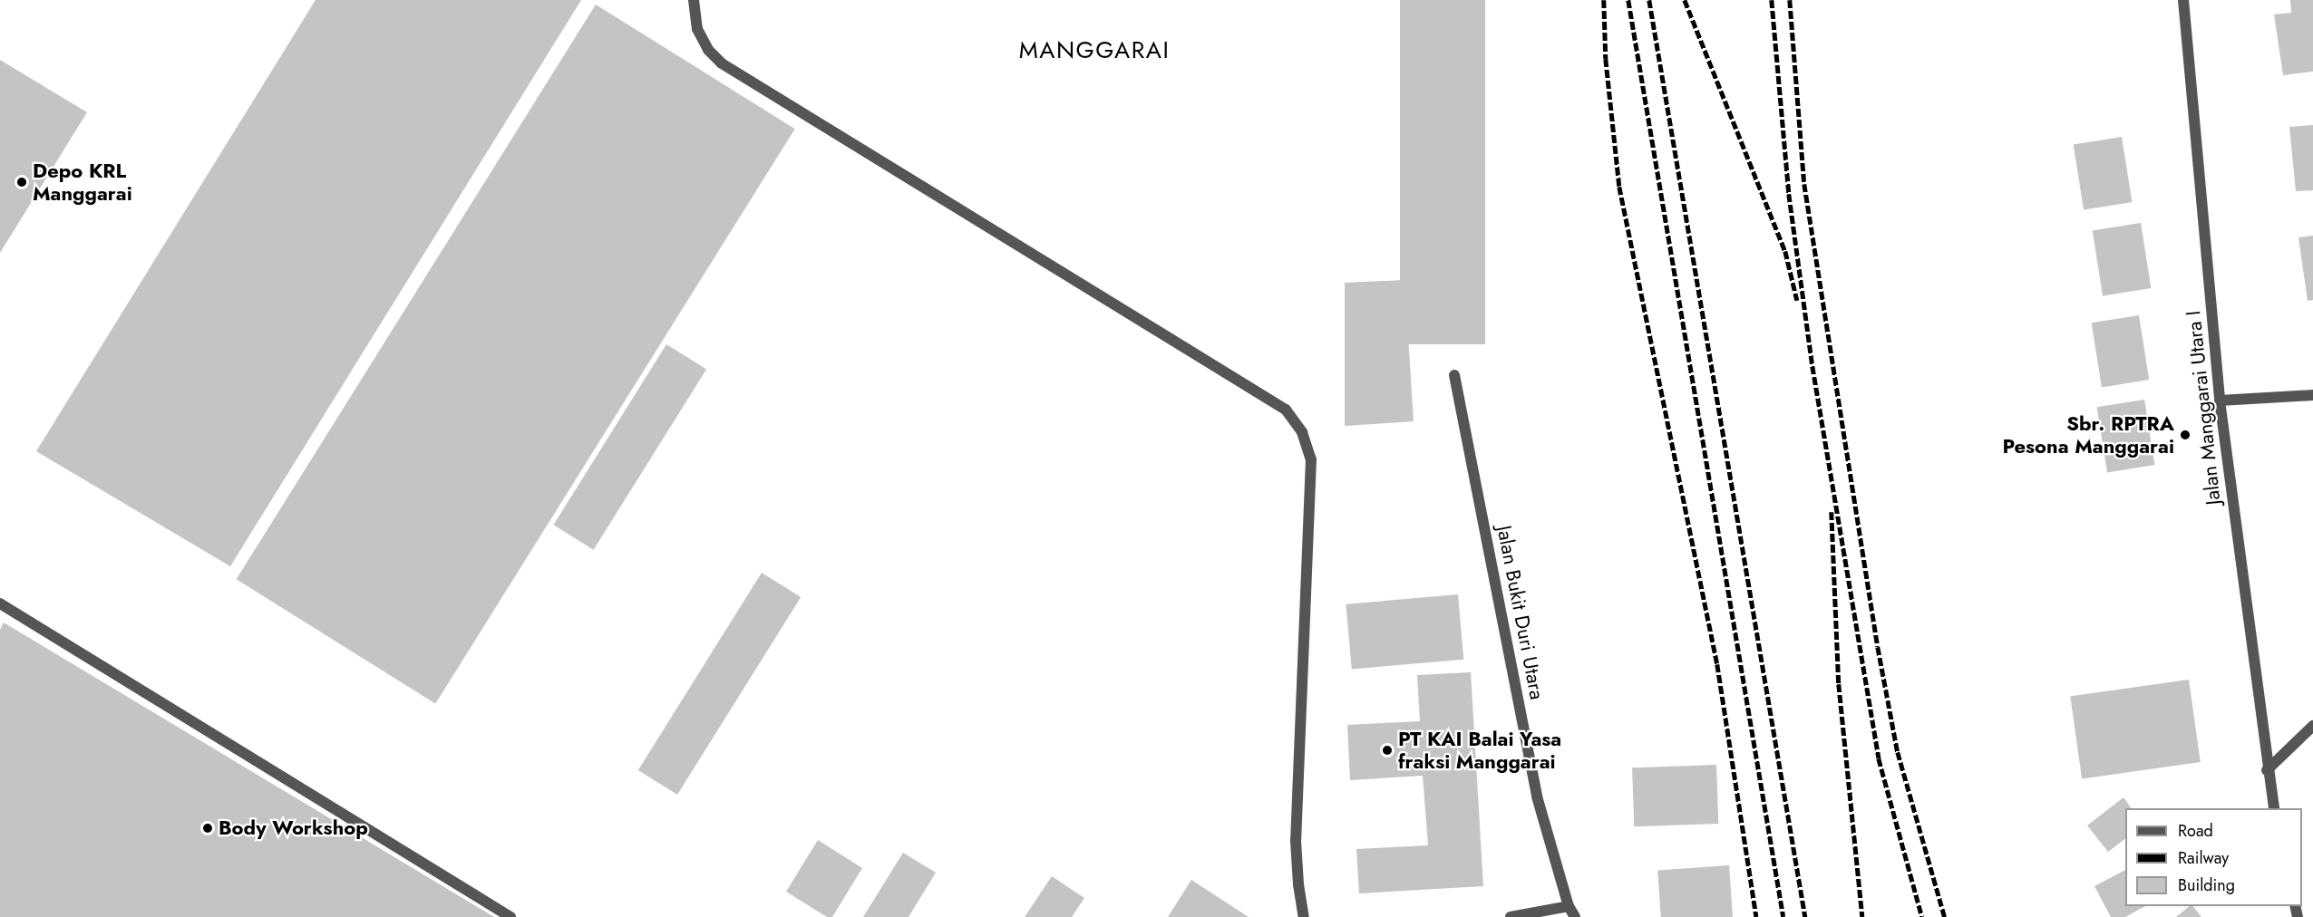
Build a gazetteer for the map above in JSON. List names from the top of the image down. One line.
{"streets":{"street":["Jalan Manggarai Utara I","Jalan Bukit Duri Utara"]},"districts":["MANGGARAI"],"places":["Depo KRL Manggarai","Sbr. RPTRA Pesona Manggarai","PT KAI Balai Yasa fraksi Manggarai","Body Workshop"],"legend":["Road","Railway","Building"]}
